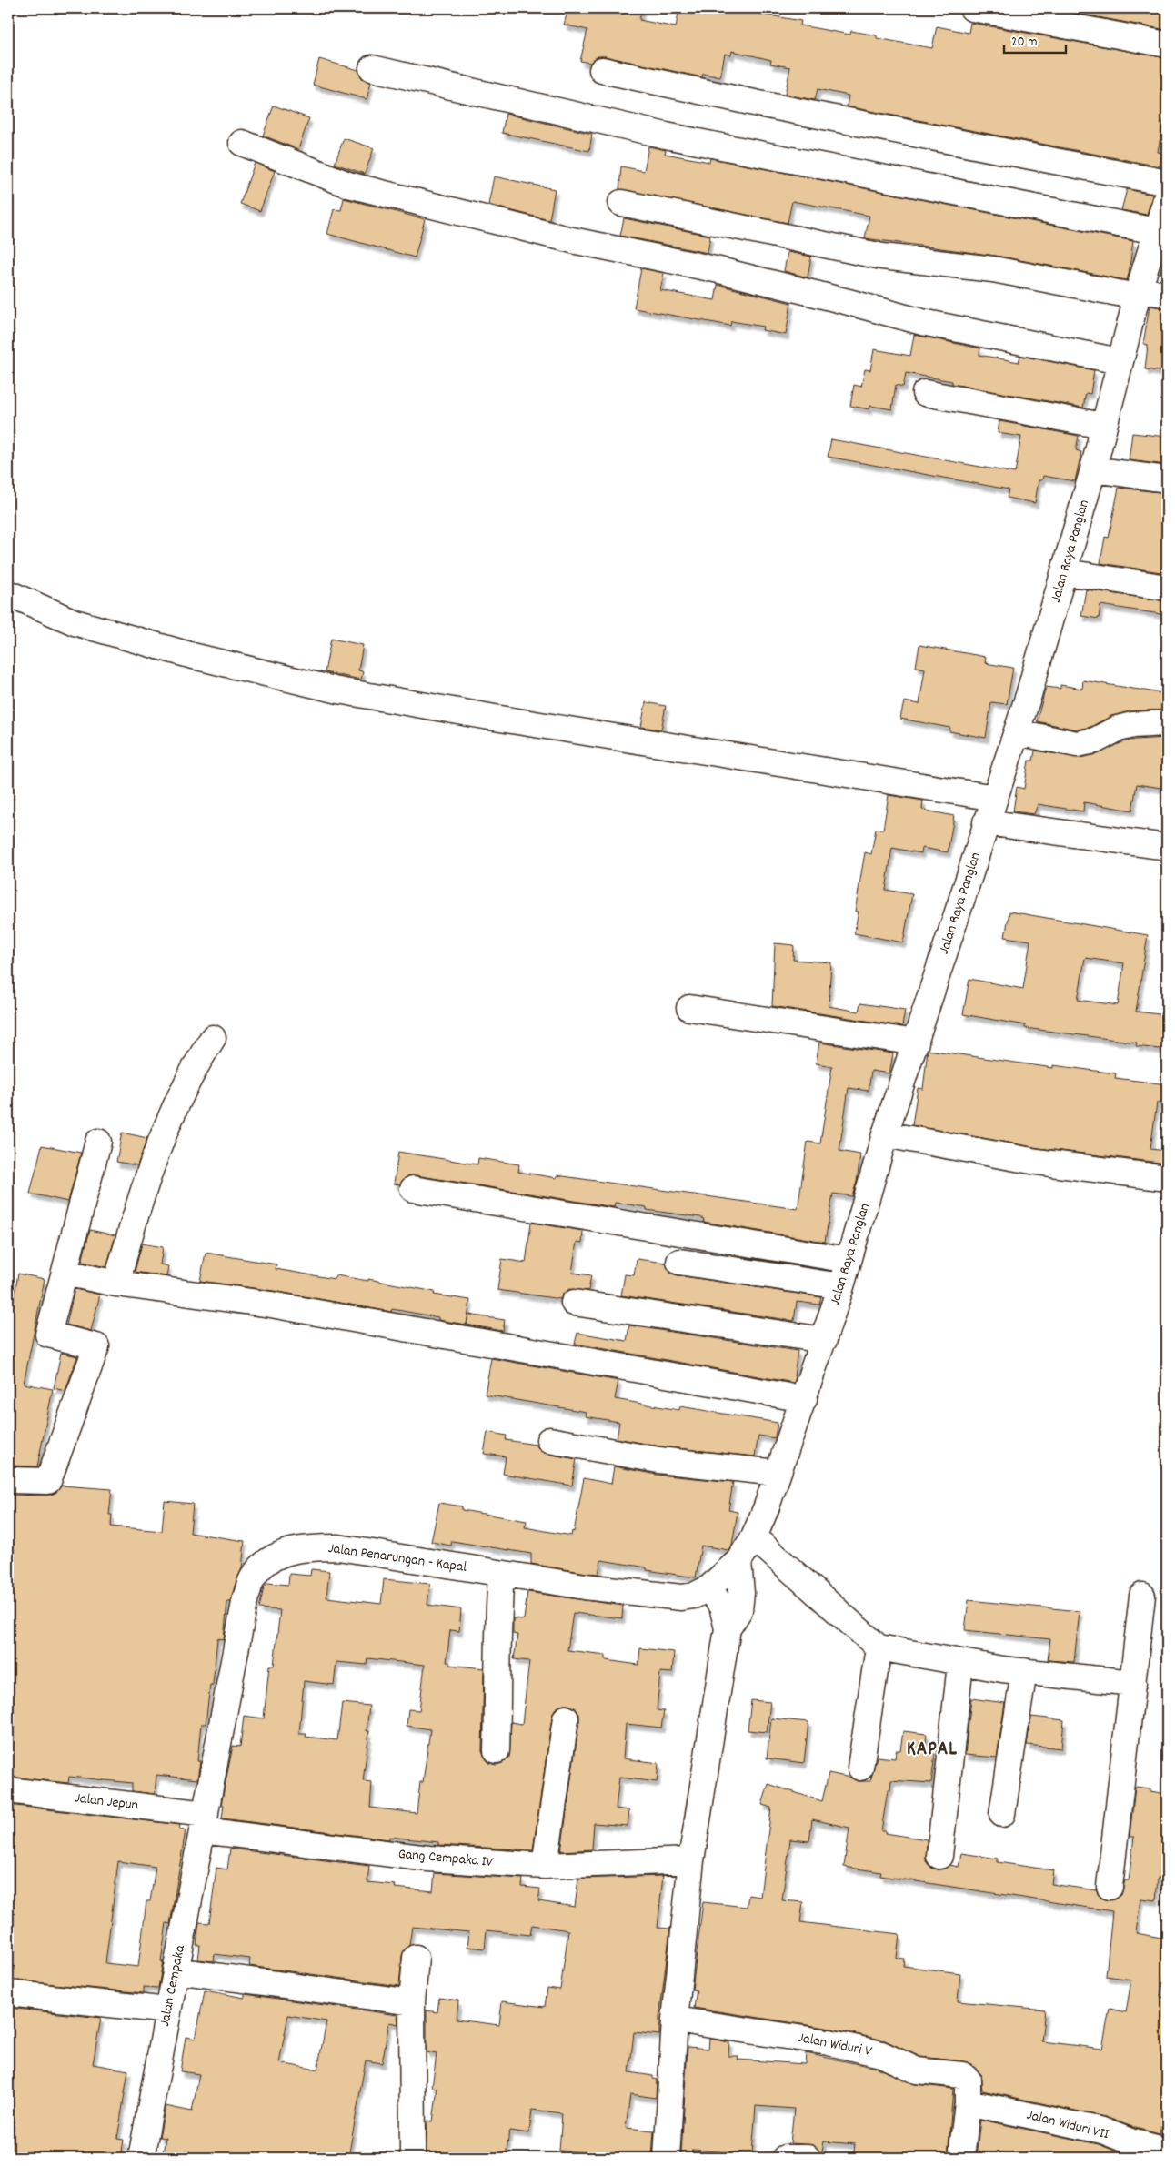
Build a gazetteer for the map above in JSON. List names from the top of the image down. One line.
{"streets":{"street":["Jalan Raya Panglan","Jalan Penarungan - Kapal","Jalan Jepun","Gang Cempaka IV","Jalan Cempaka","Jalan Widuri V","Jalan Widuri VII"]},"crossings":[["Jalan Raya Panglan","Jalan Penarungan - Kapal"],["Jalan Penarungan - Kapal","Jalan Jepun"],["Jalan Penarungan - Kapal","Gang Cempaka IV"],["Jalan Penarungan - Kapal","Jalan Cempaka"],["Jalan Jepun","Gang Cempaka IV"],["Jalan Jepun","Jalan Cempaka"],["Gang Cempaka IV","Jalan Cempaka"],["Jalan Widuri V","Jalan Widuri VII"]],"districts":["KAPAL"],"scale_bar":"20 m"}
